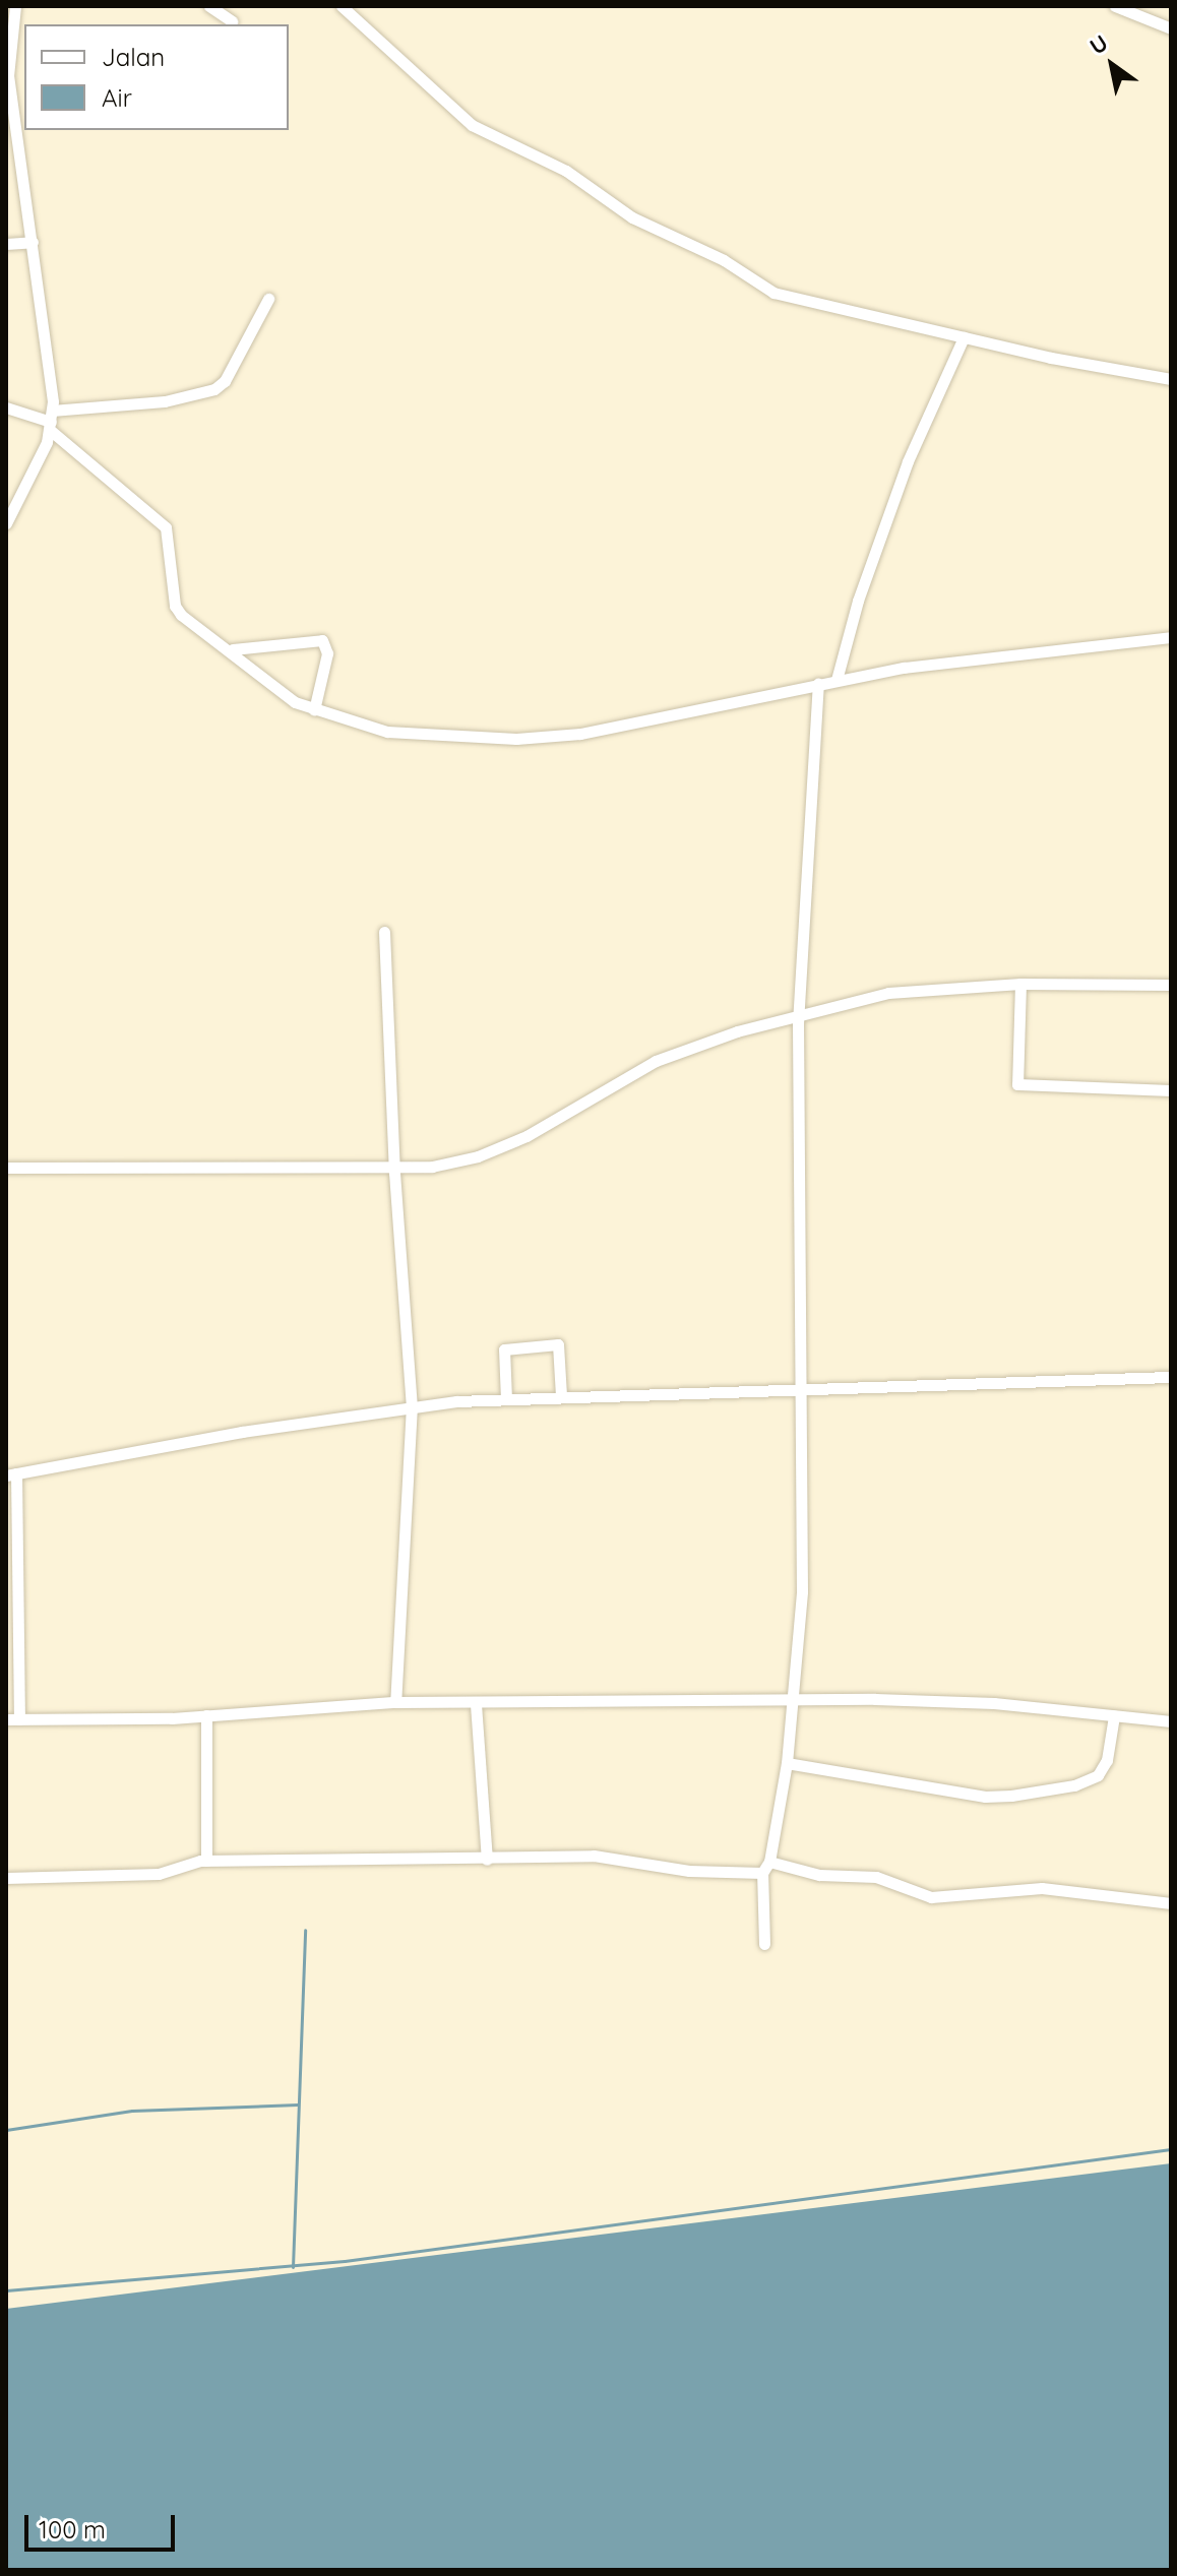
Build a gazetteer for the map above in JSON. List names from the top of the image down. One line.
{"legend":["Jalan","Air"],"scale_bar":"100 m","north":"top left"}
